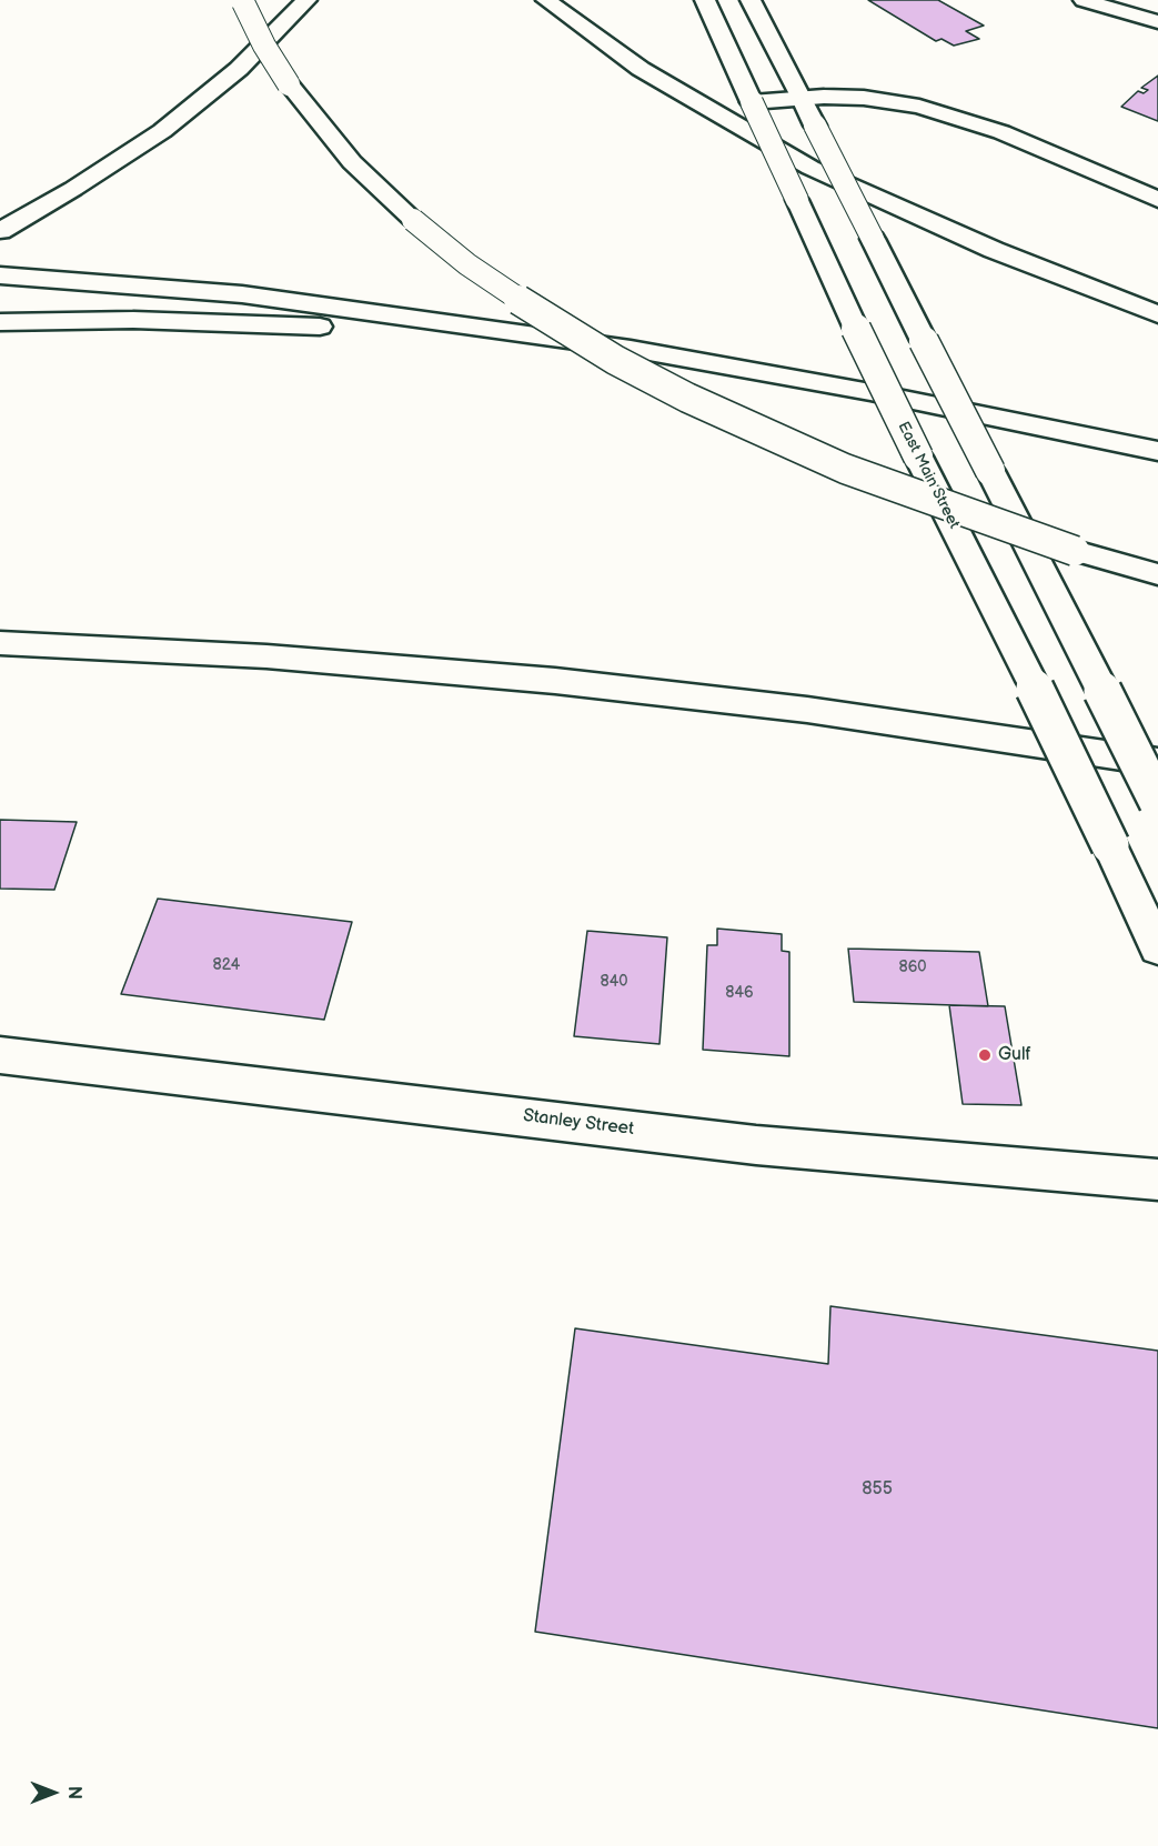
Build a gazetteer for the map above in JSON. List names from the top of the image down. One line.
{"streets":{"main road":["East Main Street","Stanley Street"]},"places":["Gulf"],"house_numbers":["824","860","840","846","855"],"north":"right"}
